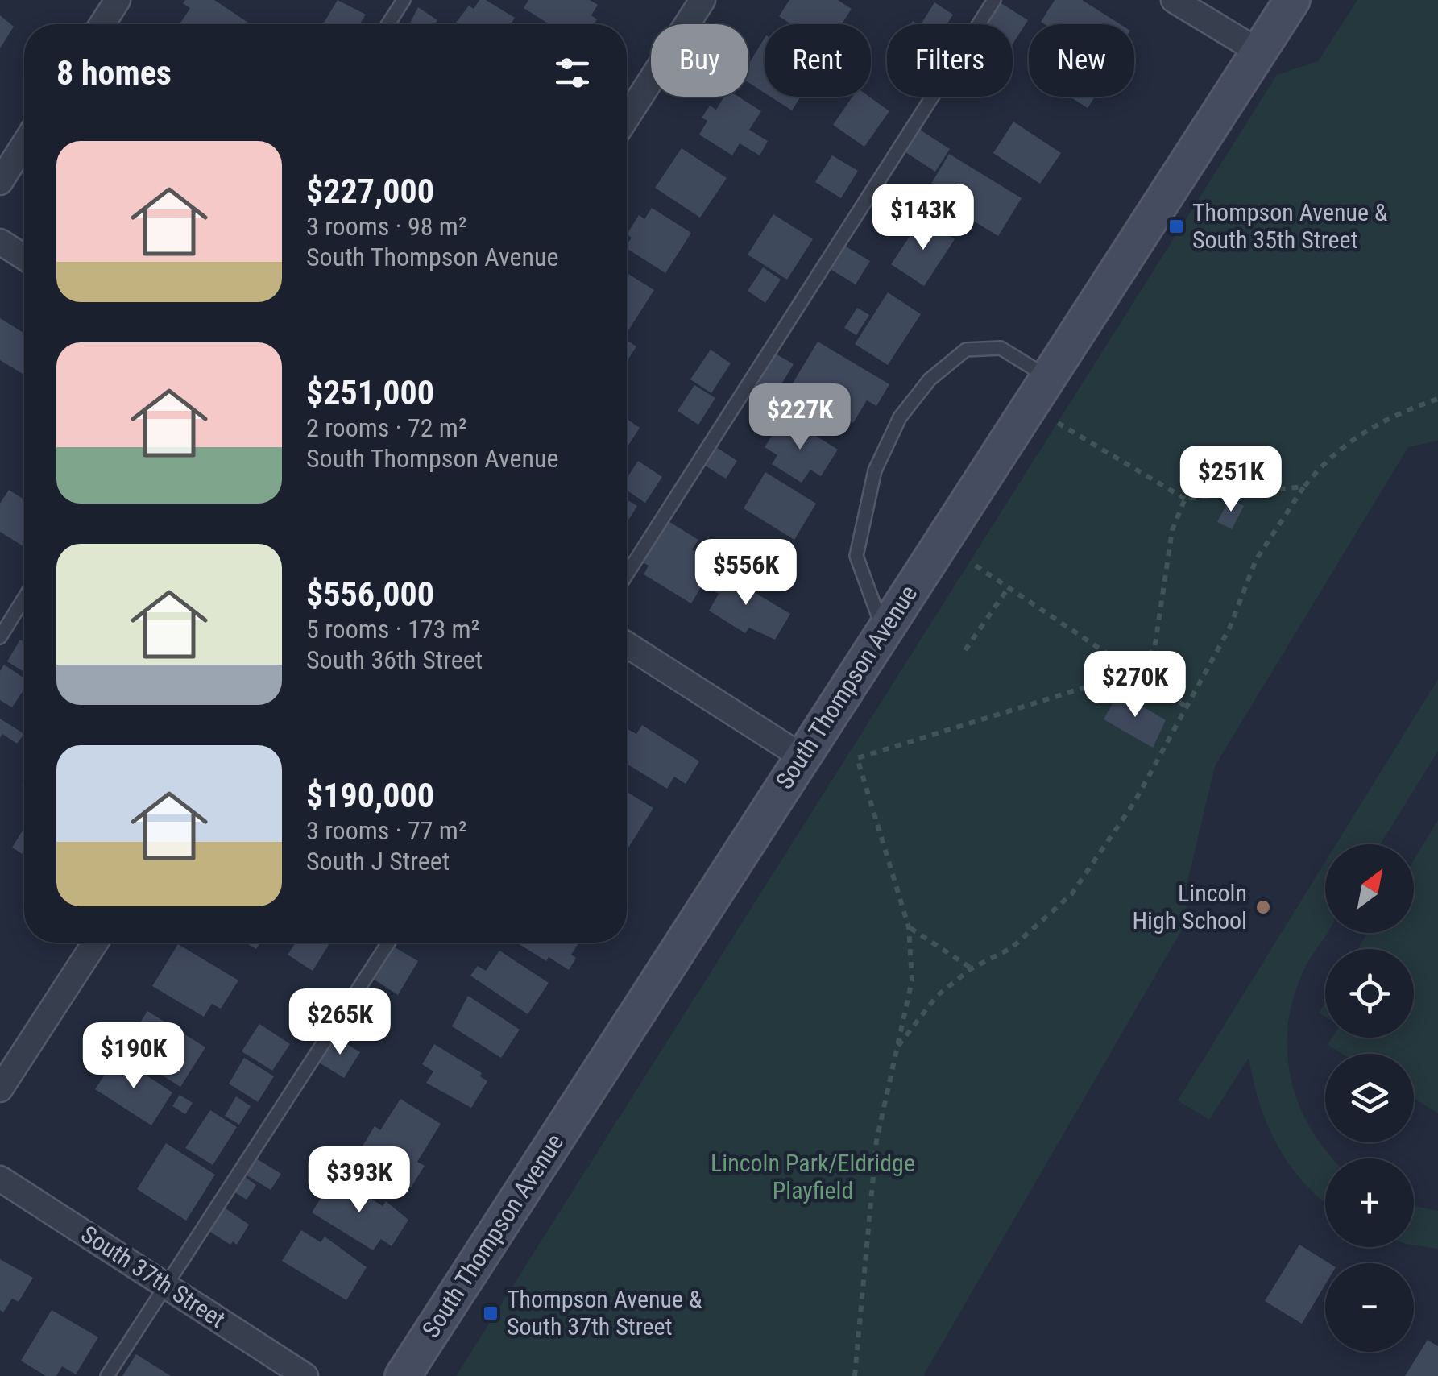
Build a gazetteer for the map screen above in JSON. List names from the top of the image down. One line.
{"streets":{"main road":["South Thompson Avenue"],"street":["South 37th Street"]},"parks":["Lincoln Park/Eldridge Playfield"],"places":{"transit":["Thompson Avenue & South 35th Street","Thompson Avenue & South 37th Street"],"other":["Lincoln High School"]},"north":"top right","page":{"chip":["Buy","Rent","Filters","New"],"heading":"8 homes","list":[{"name":"$227,000","note":"3 rooms · 98 m² · South Thompson Avenue"},{"name":"$251,000","note":"2 rooms · 72 m² · South Thompson Avenue"},{"name":"$556,000","note":"5 rooms · 173 m² · South 36th Street"},{"name":"$190,000","note":"3 rooms · 77 m² · South J Street"}],"price":["$143K","$227K","$251K","$556K","$270K","$265K","$190K","$393K"],"map_buttons":["+","−"]}}
